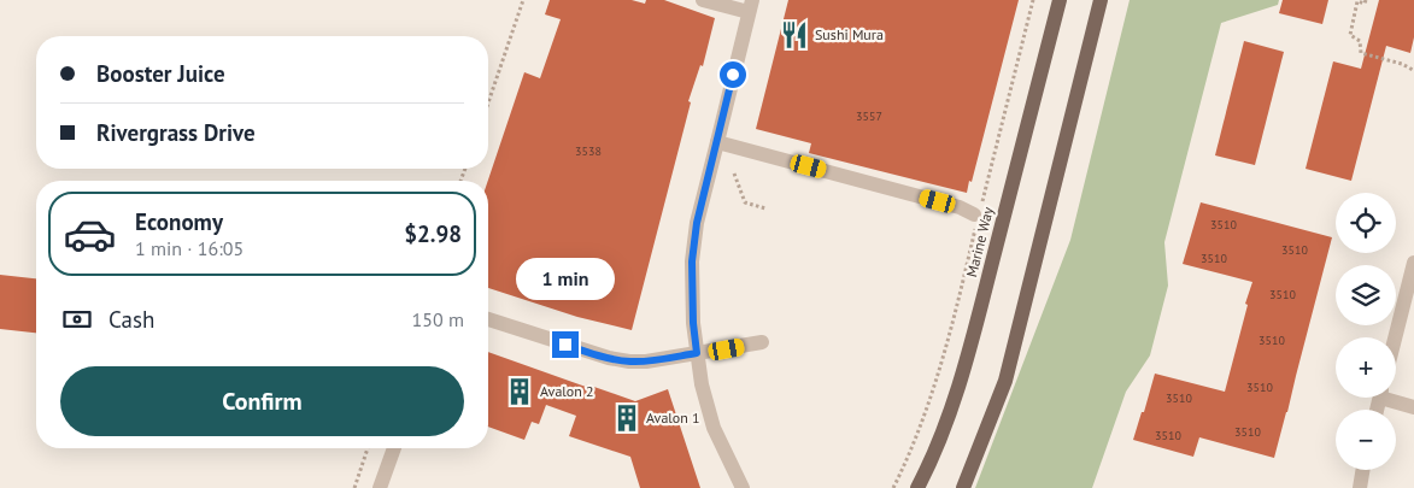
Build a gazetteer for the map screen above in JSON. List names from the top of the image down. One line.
{"streets":{"main road":["Marine Way"]},"places":{"restaurant":["Sushi Mura"],"building":["Avalon 2","Avalon 1"]},"house_numbers":["3557","3538","3510","3510","3510","3510","3510","3510","3510","3510","3510"],"page":{"banner":["Booster Juice","Rivergrass Drive"],"list":[{"name":"Economy","note":"1 min · 16:05","value":"$2.98"}],"map_buttons":["+","−"],"bubble":"1 min","pay":["Cash","150 m"],"buttons":"Confirm"}}
